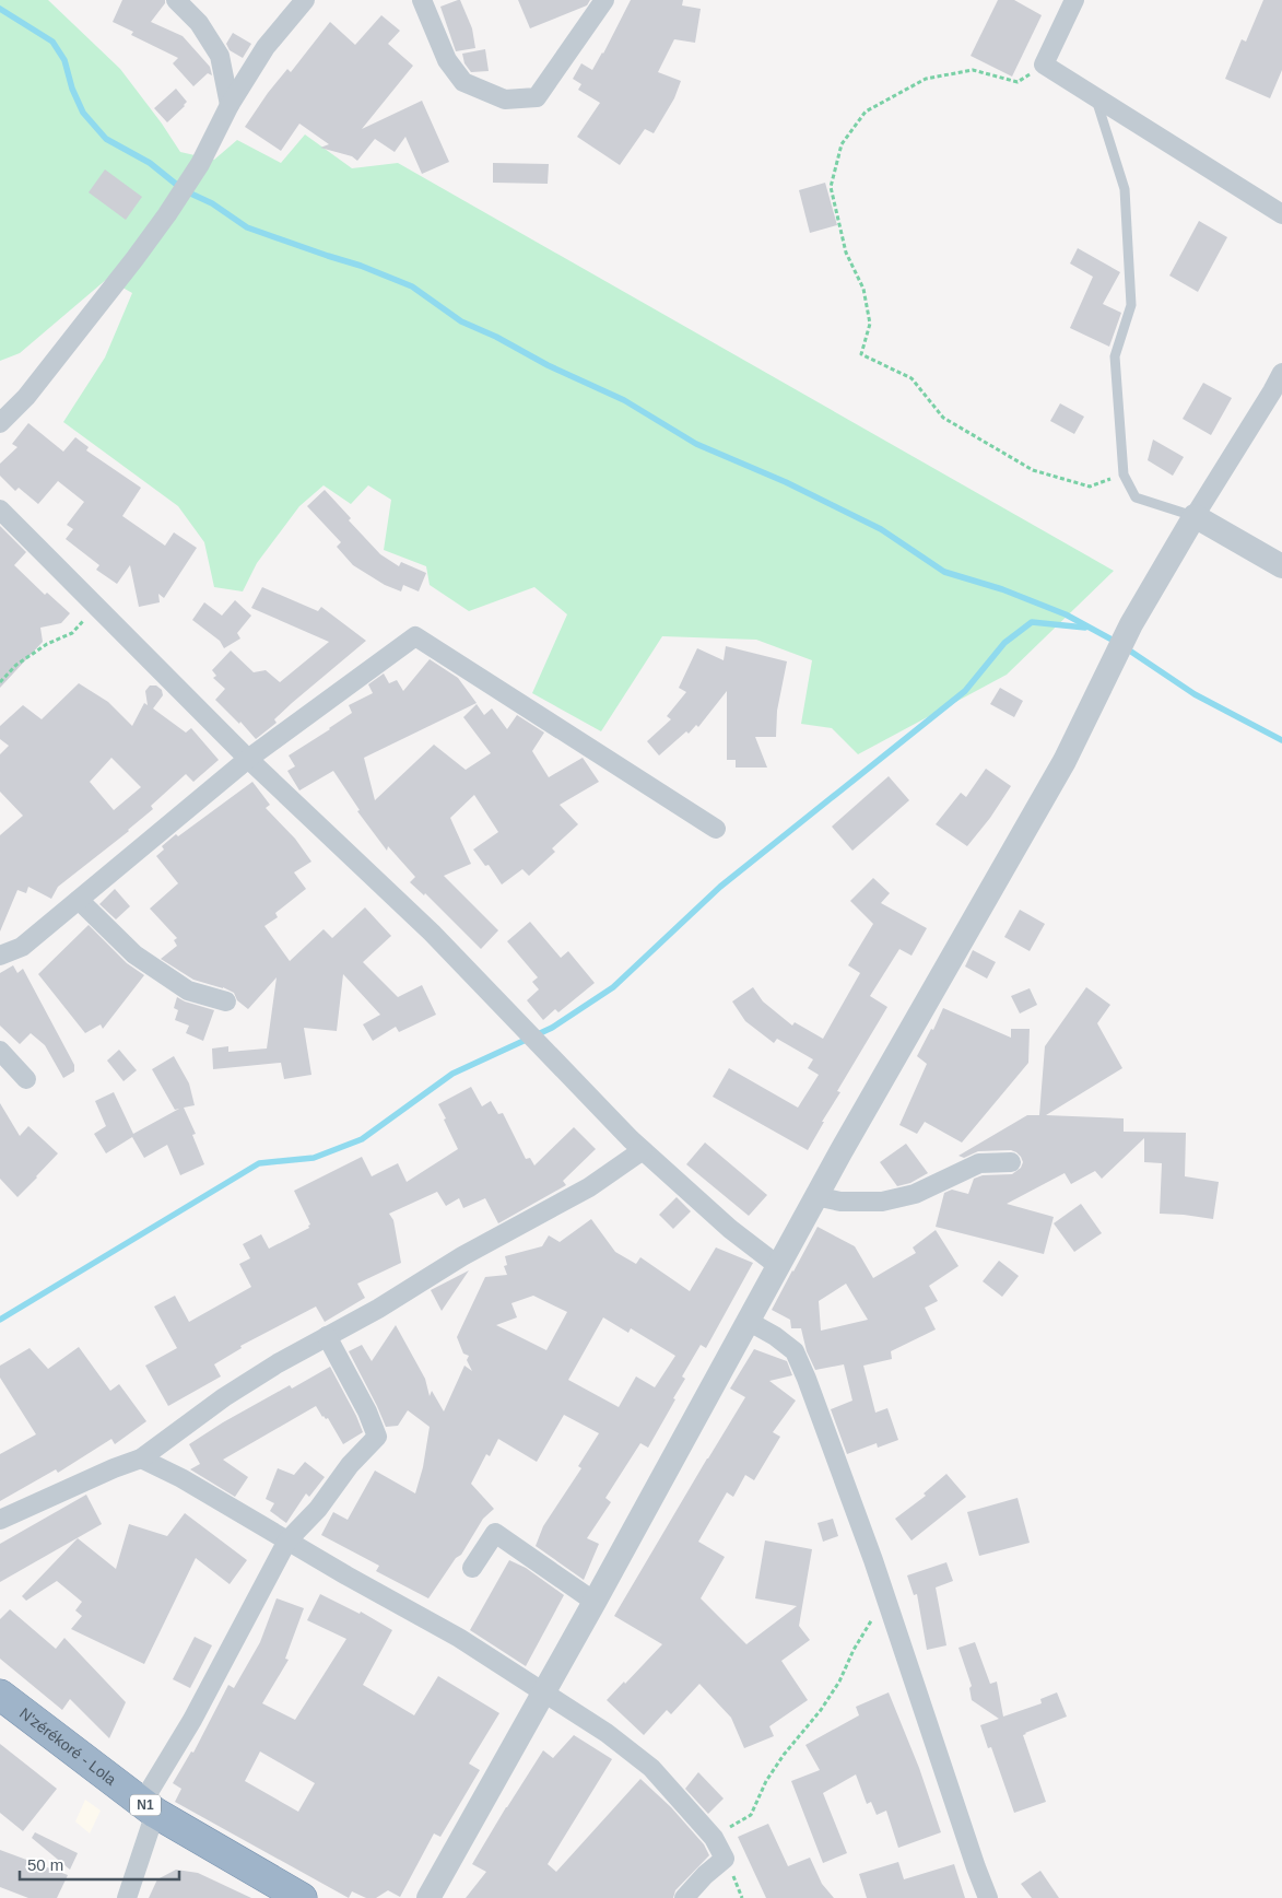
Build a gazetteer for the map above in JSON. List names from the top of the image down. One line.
{"streets":{"highway":["N'zérékoré - Lola","N1"]},"scale_bar":"50 m"}
